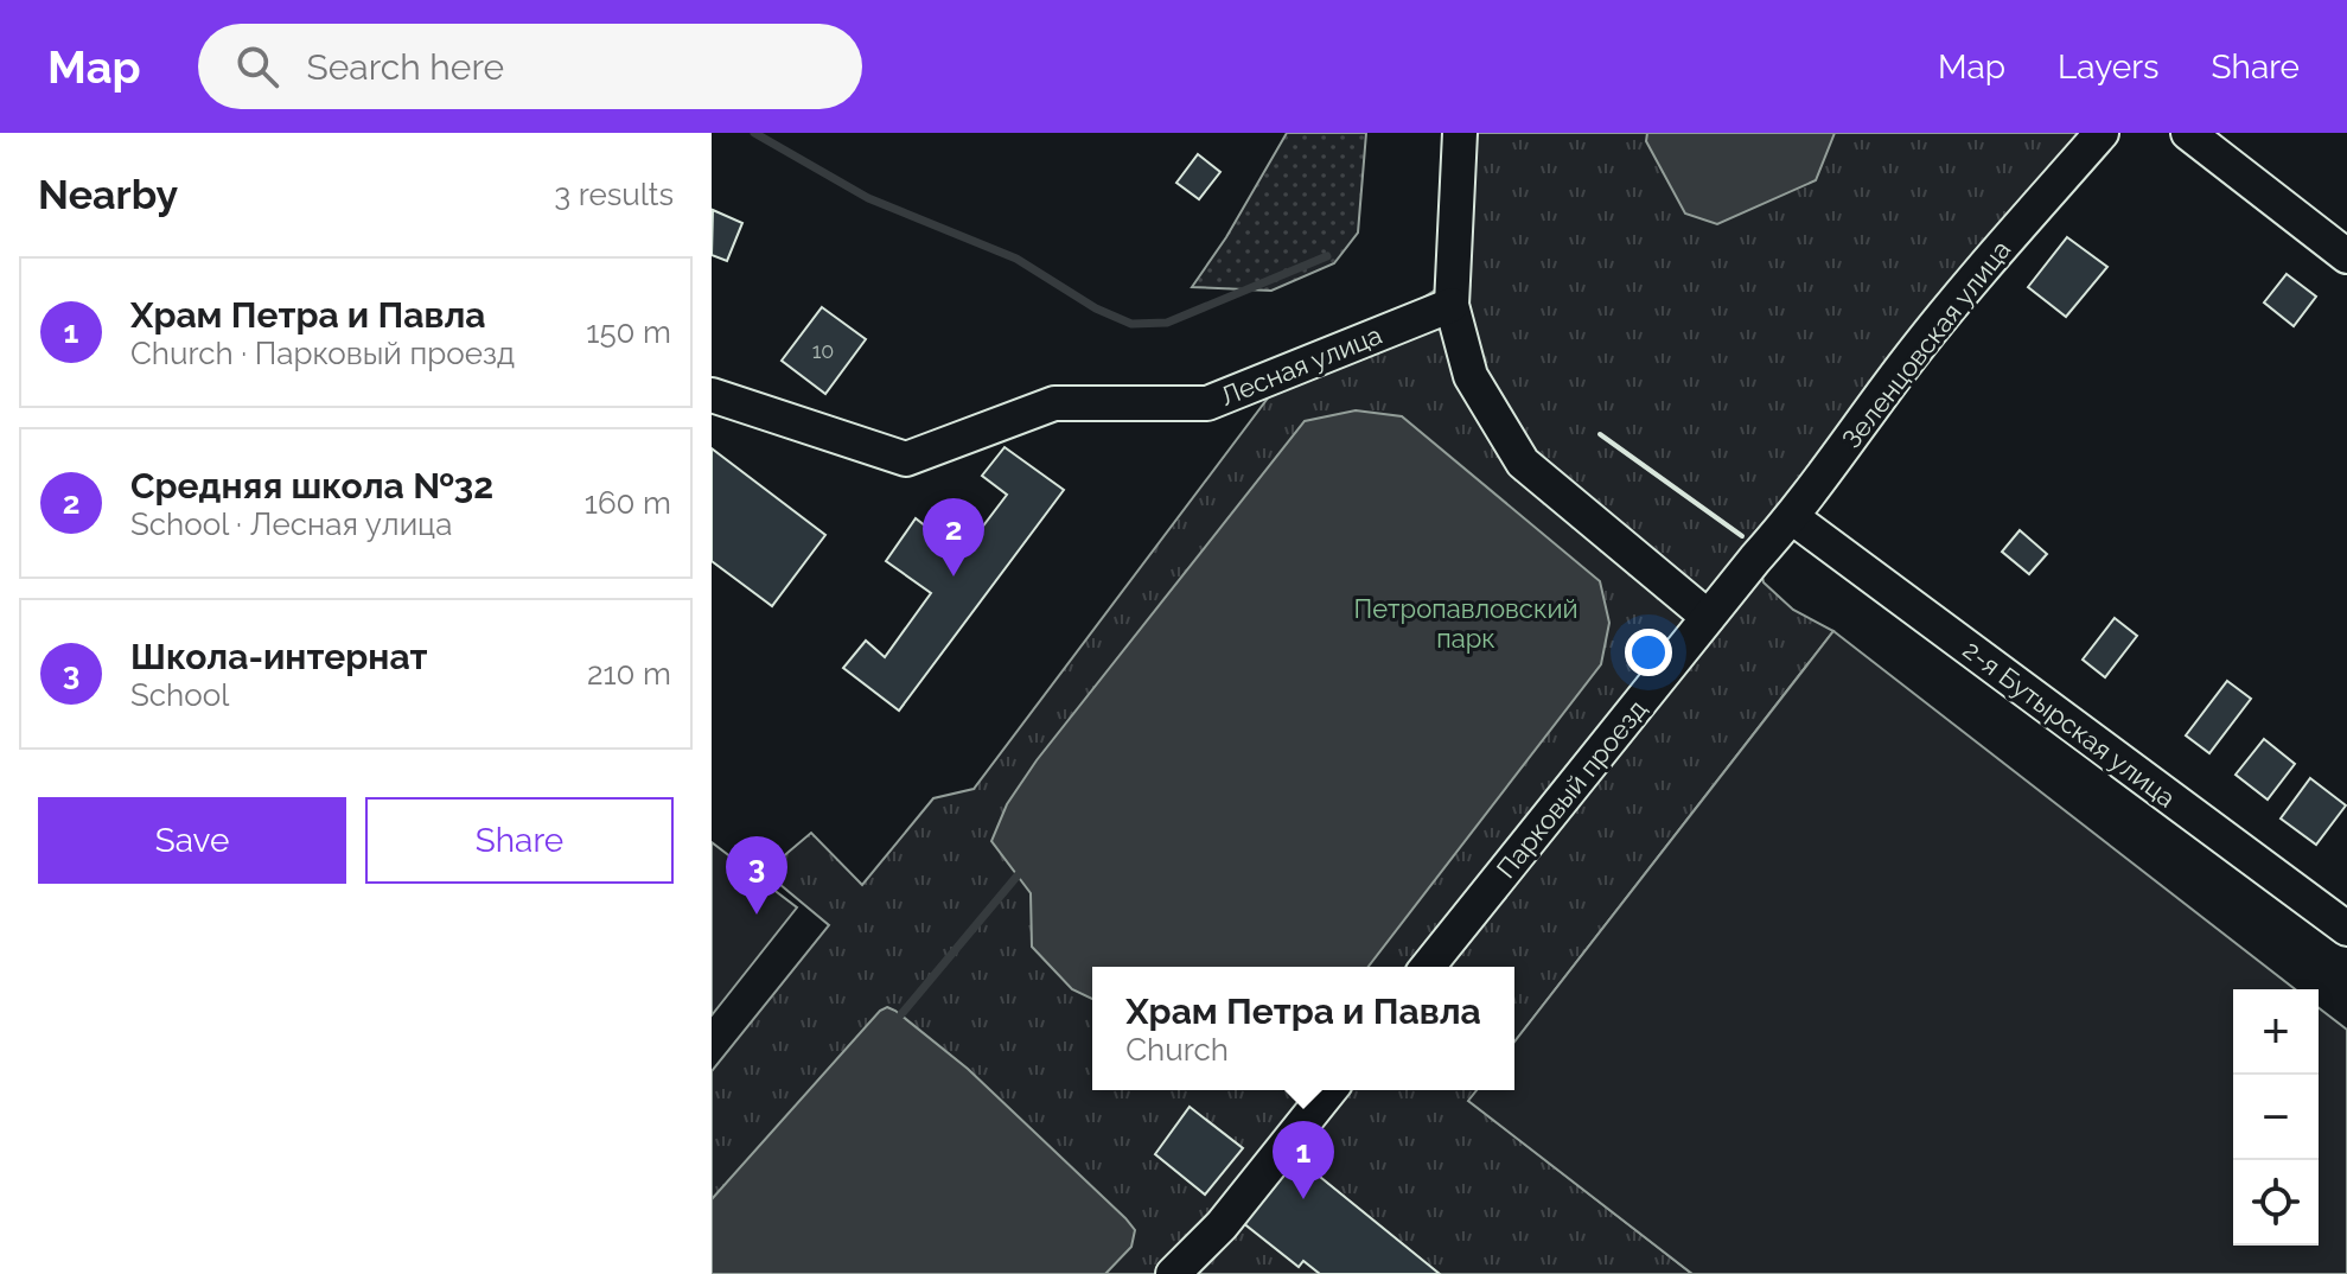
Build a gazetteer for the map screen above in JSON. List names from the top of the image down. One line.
{"streets":{"street":["Зеленцовская улица","Лесная улица","2-я Бутырская улица","Парковый проезд"]},"crossings":[["Зеленцовская улица","2-я Бутырская улица"],["Зеленцовская улица","Парковый проезд"]],"parks":["Петропавловский парк"],"house_numbers":["10"],"page":{"header":"Map","search":"Search here","nav":["Map","Layers","Share"],"heading":["Nearby","3 results"],"list":[{"mark":"1","name":"Храм Петра и Павла","note":"Church · Парковый проезд","value":"150 m"},{"mark":"2","name":"Средняя школа №32","note":"School · Лесная улица","value":"160 m"},{"mark":"3","name":"Школа-интернат","note":"School","value":"210 m"}],"pins":["2","3","1"],"buttons":["Save","Share"],"popup":["Храм Петра и Павла","Church"],"map_buttons":["+","−"]}}
